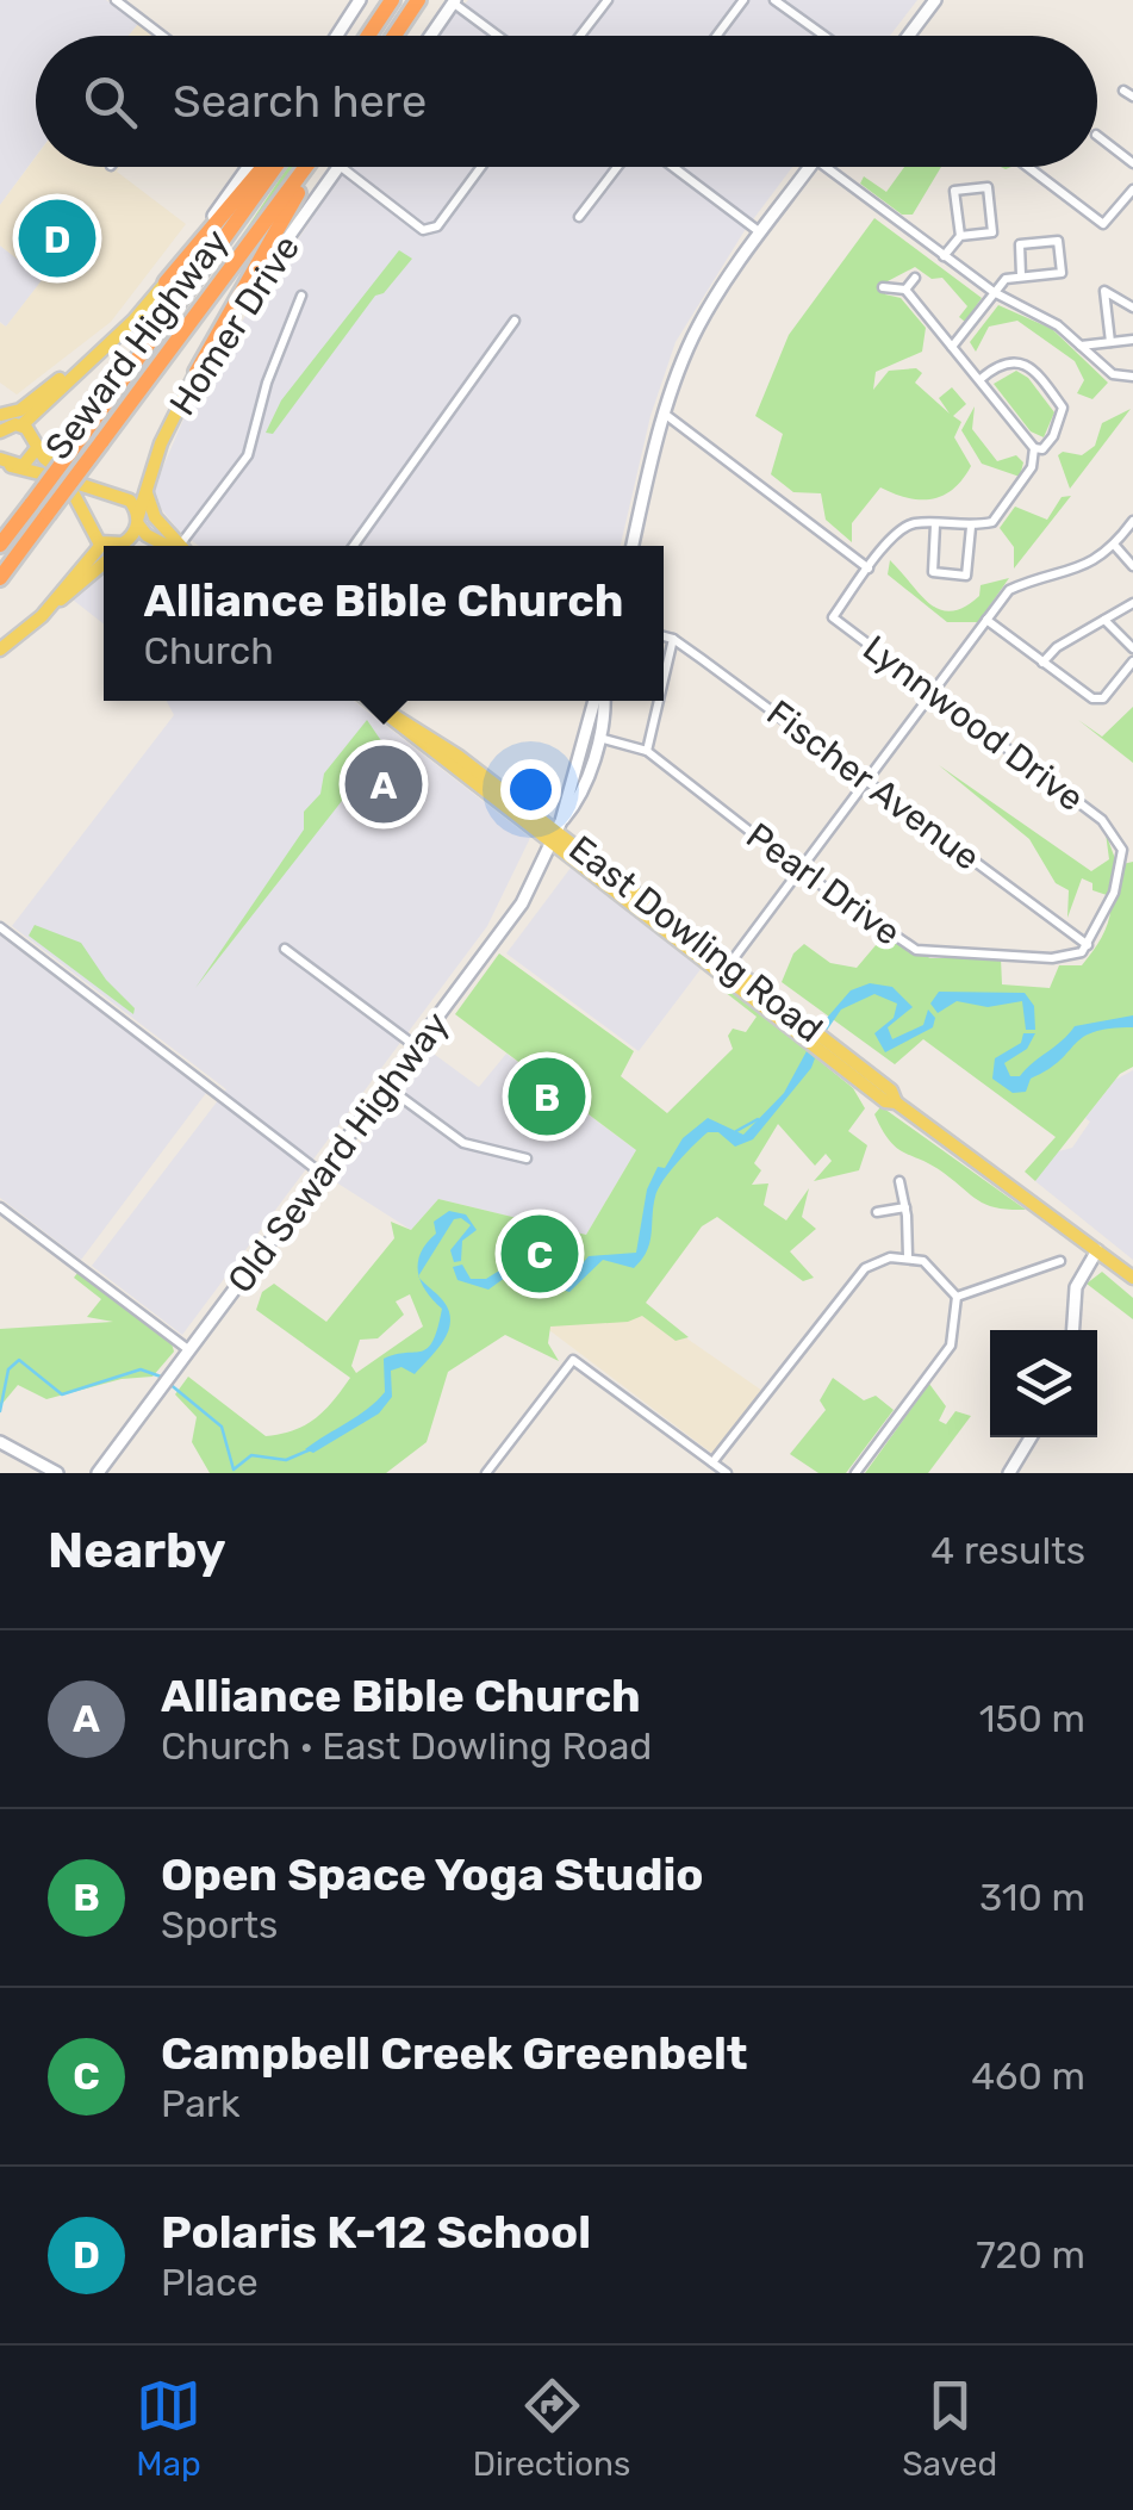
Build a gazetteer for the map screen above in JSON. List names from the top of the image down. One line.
{"streets":{"highway":["Seward Highway"],"main road":["Homer Drive","East Dowling Road","Old Seward Highway"],"street":["Lynnwood Drive","Fischer Avenue","Pearl Drive"]},"crossings":[["Lynnwood Drive","Fischer Avenue"],["Lynnwood Drive","Pearl Drive"],["Pearl Drive","Old Seward Highway"],["East Dowling Road","Old Seward Highway"]],"page":{"search":"Search here","pins":["D","A","B","C"],"popup":["Alliance Bible Church","Church"],"heading":["Nearby","4 results"],"list":[{"mark":"A","name":"Alliance Bible Church","note":"Church · East Dowling Road","value":"150 m"},{"mark":"B","name":"Open Space Yoga Studio","note":"Sports","value":"310 m"},{"mark":"C","name":"Campbell Creek Greenbelt","note":"Park","value":"460 m"},{"mark":"D","name":"Polaris K-12 School","note":"Place","value":"720 m"}],"nav":["Map","Directions","Saved"]}}
